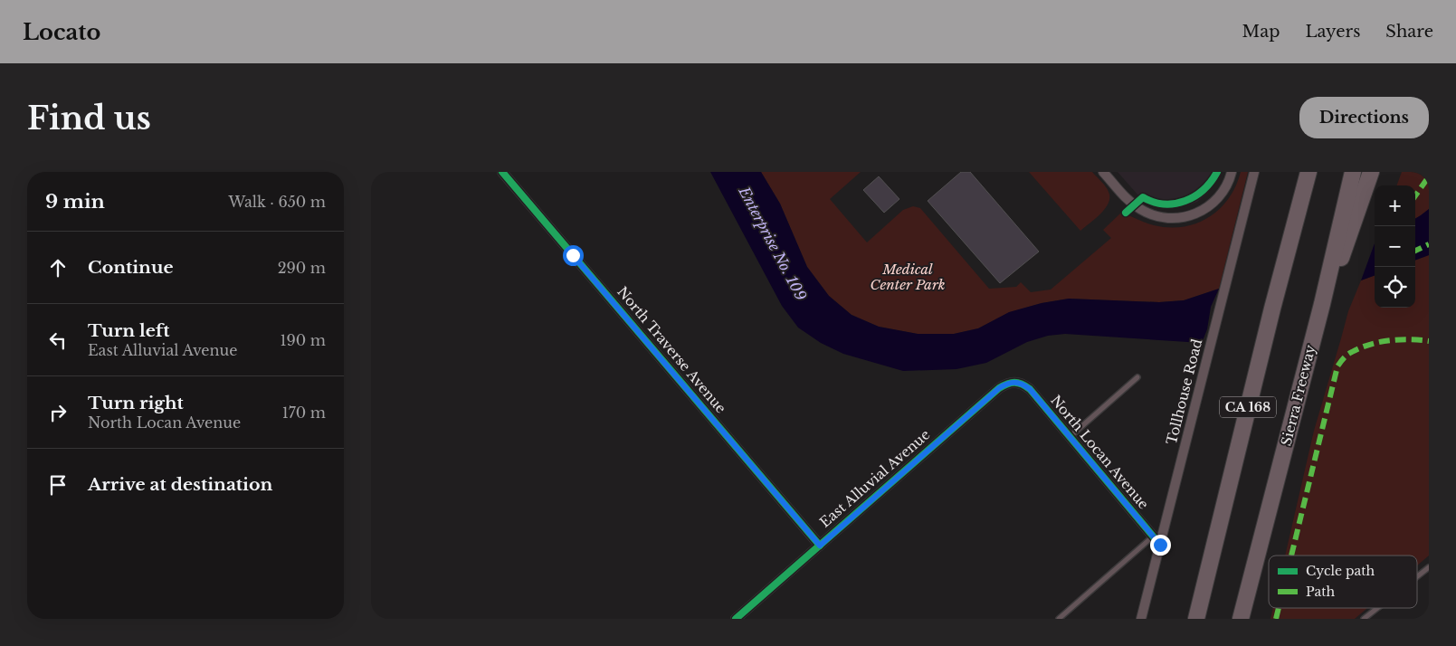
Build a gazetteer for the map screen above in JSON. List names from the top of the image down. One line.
{"streets":{"highway":["Sierra Freeway","CA 168"],"street":["North Traverse Avenue","Tollhouse Road","North Locan Avenue","East Alluvial Avenue"]},"crossings":[["North Traverse Avenue","East Alluvial Avenue"],["Tollhouse Road","North Locan Avenue"],["North Locan Avenue","East Alluvial Avenue"]],"water":["Enterprise No. 109"],"parks":["Medical Center Park"],"legend":["Cycle path","Path"],"page":{"header":"Locato","nav":["Map","Layers","Share"],"buttons":"Directions","title":"Find us","heading":["9 min","Walk · 650 m"],"map_buttons":["+","−"],"list":[["Continue","290 m"],["Turn left","East Alluvial Avenue","190 m"],["Turn right","North Locan Avenue","170 m"],"Arrive at destination"]}}
